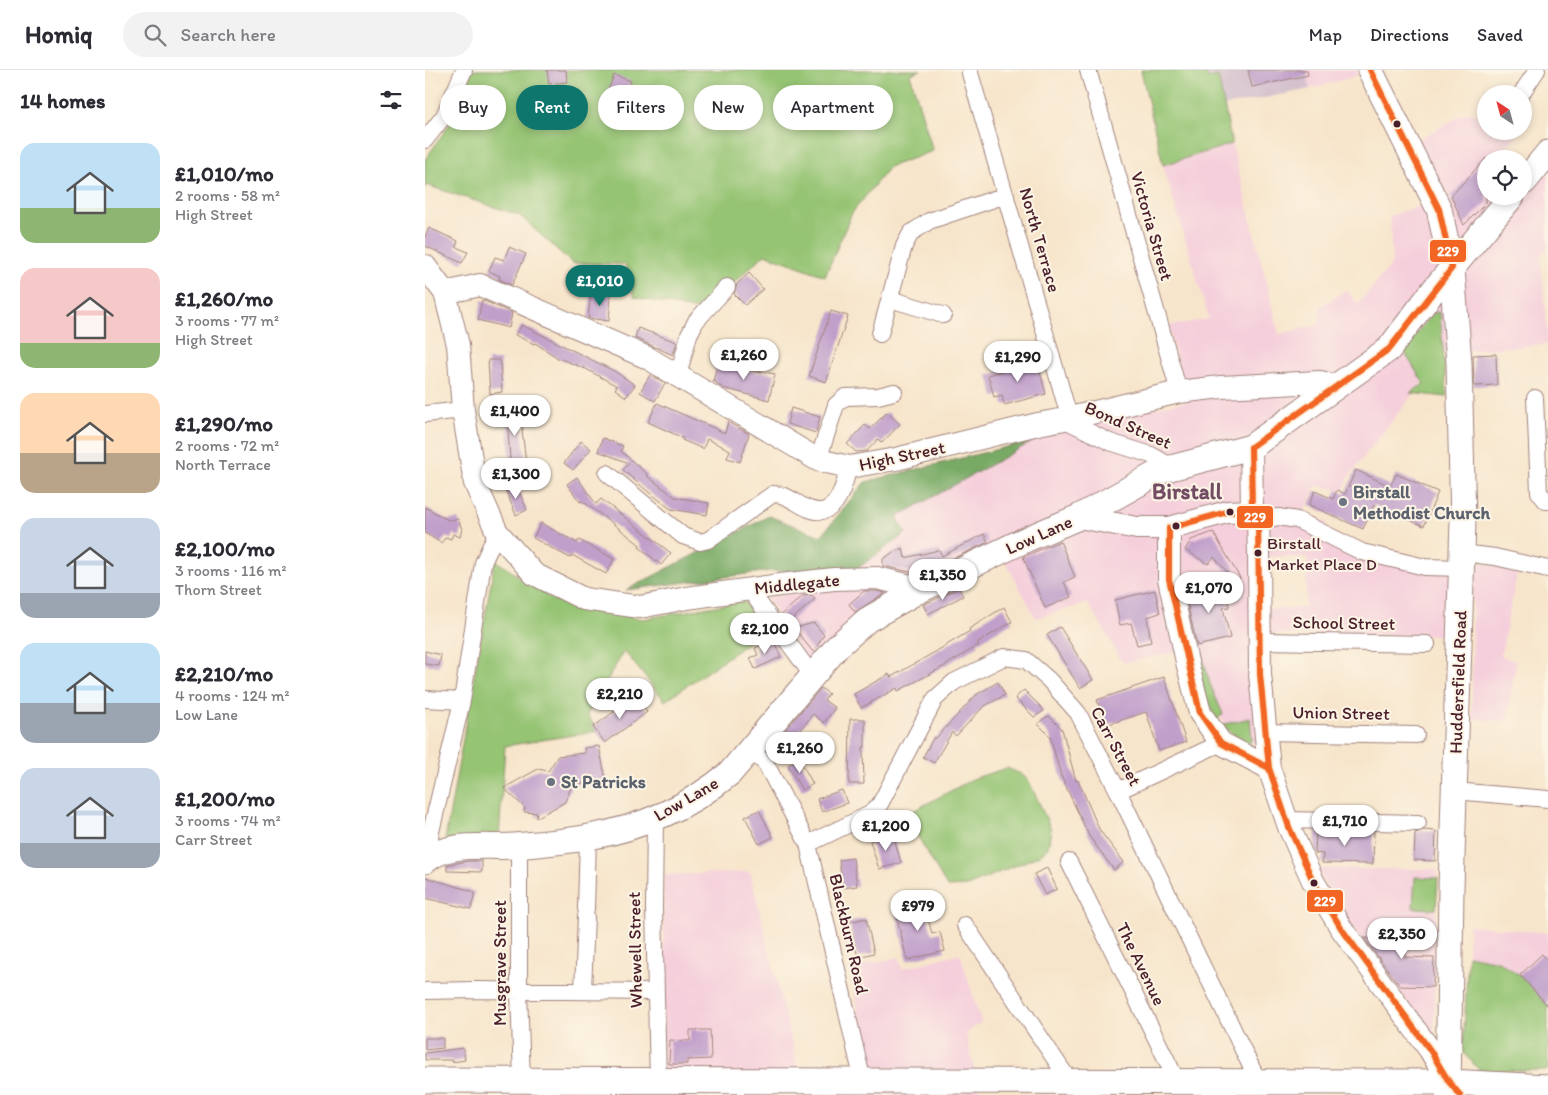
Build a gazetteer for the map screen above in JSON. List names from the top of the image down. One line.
{"streets":{"main road":["Low Lane","Huddersfield Road"],"street":["Victoria Street","North Terrace","Bond Street","High Street","Middlegate","School Street","Union Street","Carr Street","Blackburn Road","Whewell Street","Musgrave Street","The Avenue"]},"crossings":[["Victoria Street","High Street"],["North Terrace","Bond Street"],["North Terrace","High Street"],["Bond Street","High Street"],["Bond Street","Low Lane"],["High Street","Low Lane"],["High Street","Middlegate"],["Low Lane","Middlegate"],["Low Lane","Huddersfield Road"],["Low Lane","Blackburn Road"],["Low Lane","Whewell Street"],["Low Lane","Musgrave Street"],["Carr Street","Blackburn Road"]],"districts":["Birstall"],"places":["Birstall Methodist Church","Birstall Market Place D","St Patricks"],"lines":["transit line 229"],"north":"top left","page":{"header":"Homiq","search":"Search here","nav":["Map","Directions","Saved"],"heading":"14 homes","chip":["Buy","Rent","Filters","New","Apartment"],"list":[{"name":"£1,010/mo","note":"2 rooms · 58 m² · High Street"},{"name":"£1,260/mo","note":"3 rooms · 77 m² · High Street"},{"name":"£1,290/mo","note":"2 rooms · 72 m² · North Terrace"},{"name":"£2,100/mo","note":"3 rooms · 116 m² · Thorn Street"},{"name":"£2,210/mo","note":"4 rooms · 124 m² · Low Lane"},{"name":"£1,200/mo","note":"3 rooms · 74 m² · Carr Street"}],"price":["£1,010","£1,260","£1,290","£1,400","£1,300","£1,350","£1,070","£2,100","£2,210","£1,260","£1,710","£1,200","£979","£2,350"]}}
